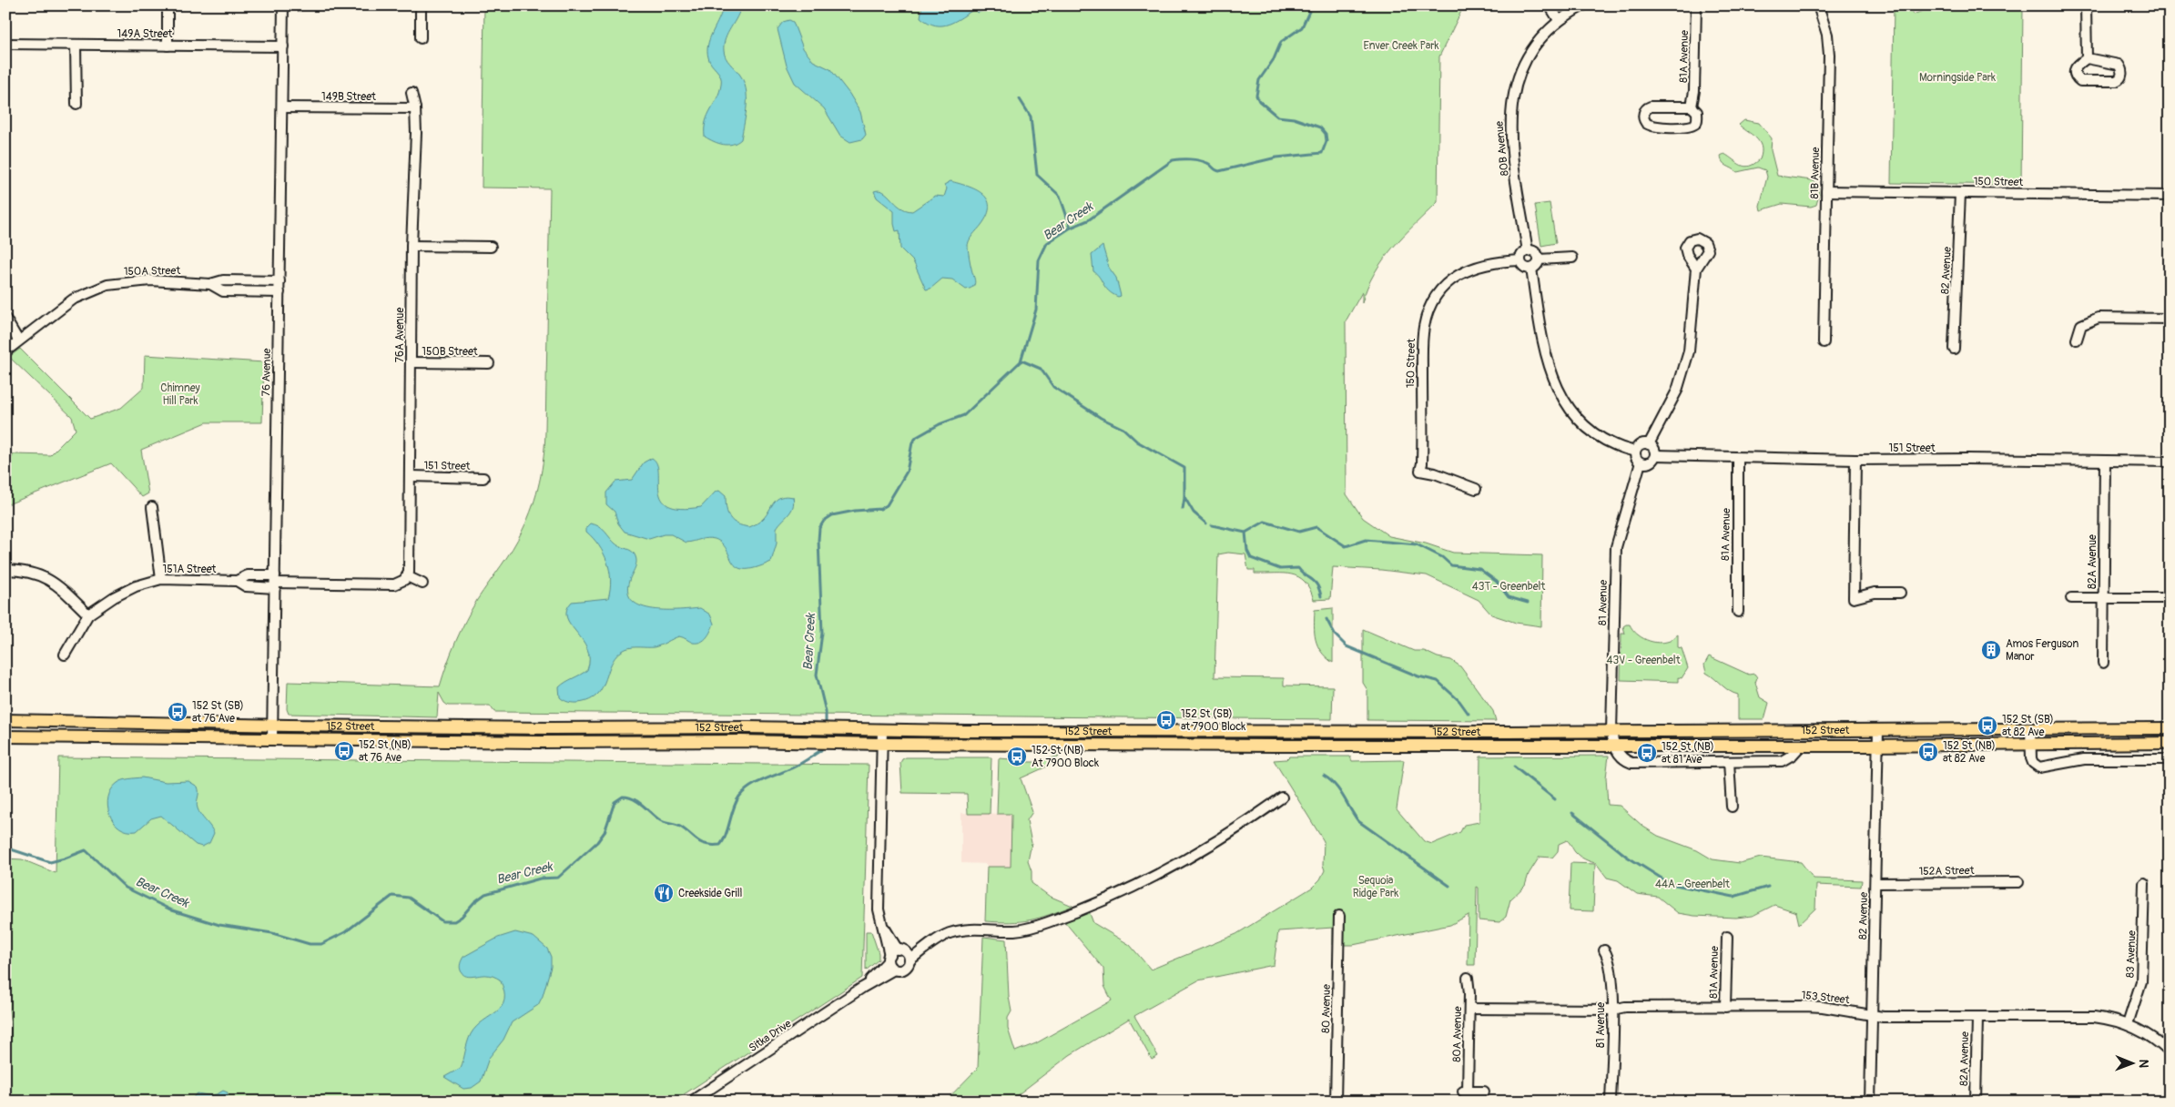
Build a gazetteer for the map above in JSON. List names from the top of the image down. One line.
{"streets":{"main road":["152 Street"],"street":["149A Street","81A Avenue","149B Street","80B Avenue","81B Avenue","150 Street","82 Avenue","150A Street","76A Avenue","150B Street","76 Avenue","151 Street","82A Avenue","151A Street","81 Avenue","152A Street","83 Avenue","153 Street","80 Avenue","80A Avenue","Sitka Drive"]},"crossings":[["149A Street","76 Avenue"],["81A Avenue","151 Street"],["81A Avenue","153 Street"],["149B Street","76A Avenue"],["149B Street","76 Avenue"],["80B Avenue","150 Street"],["81B Avenue","150 Street"],["150 Street","82 Avenue"],["82 Avenue","152 Street"],["82 Avenue","152A Street"],["82 Avenue","153 Street"],["150A Street","76 Avenue"],["76A Avenue","150B Street"],["76A Avenue","151 Street"],["76A Avenue","151A Street"],["76 Avenue","151A Street"],["76 Avenue","152 Street"],["151 Street","82A Avenue"],["151 Street","81 Avenue"],["82A Avenue","153 Street"],["81 Avenue","152 Street"],["81 Avenue","153 Street"],["83 Avenue","153 Street"],["153 Street","80A Avenue"]],"water":["Bear Creek"],"parks":["Enver Creek Park","Morningside Park","Chimney Hill Park","43T - Greenbelt","43V - Greenbelt","Sequoia Ridge Park","44A - Greenbelt"],"places":{"building":["Amos Ferguson Manor"],"bus stop":["152 St (SB) at 76 Ave","152 St (SB) at 7900 Block","152 St (SB) at 82 Ave","152 St (NB) at 76 Ave","152 St (NB) at 82 Ave","152 St (NB) at 81 Ave","152 St (NB) At 7900 Block"],"restaurant":["Creekside Grill"]},"north":"right"}
